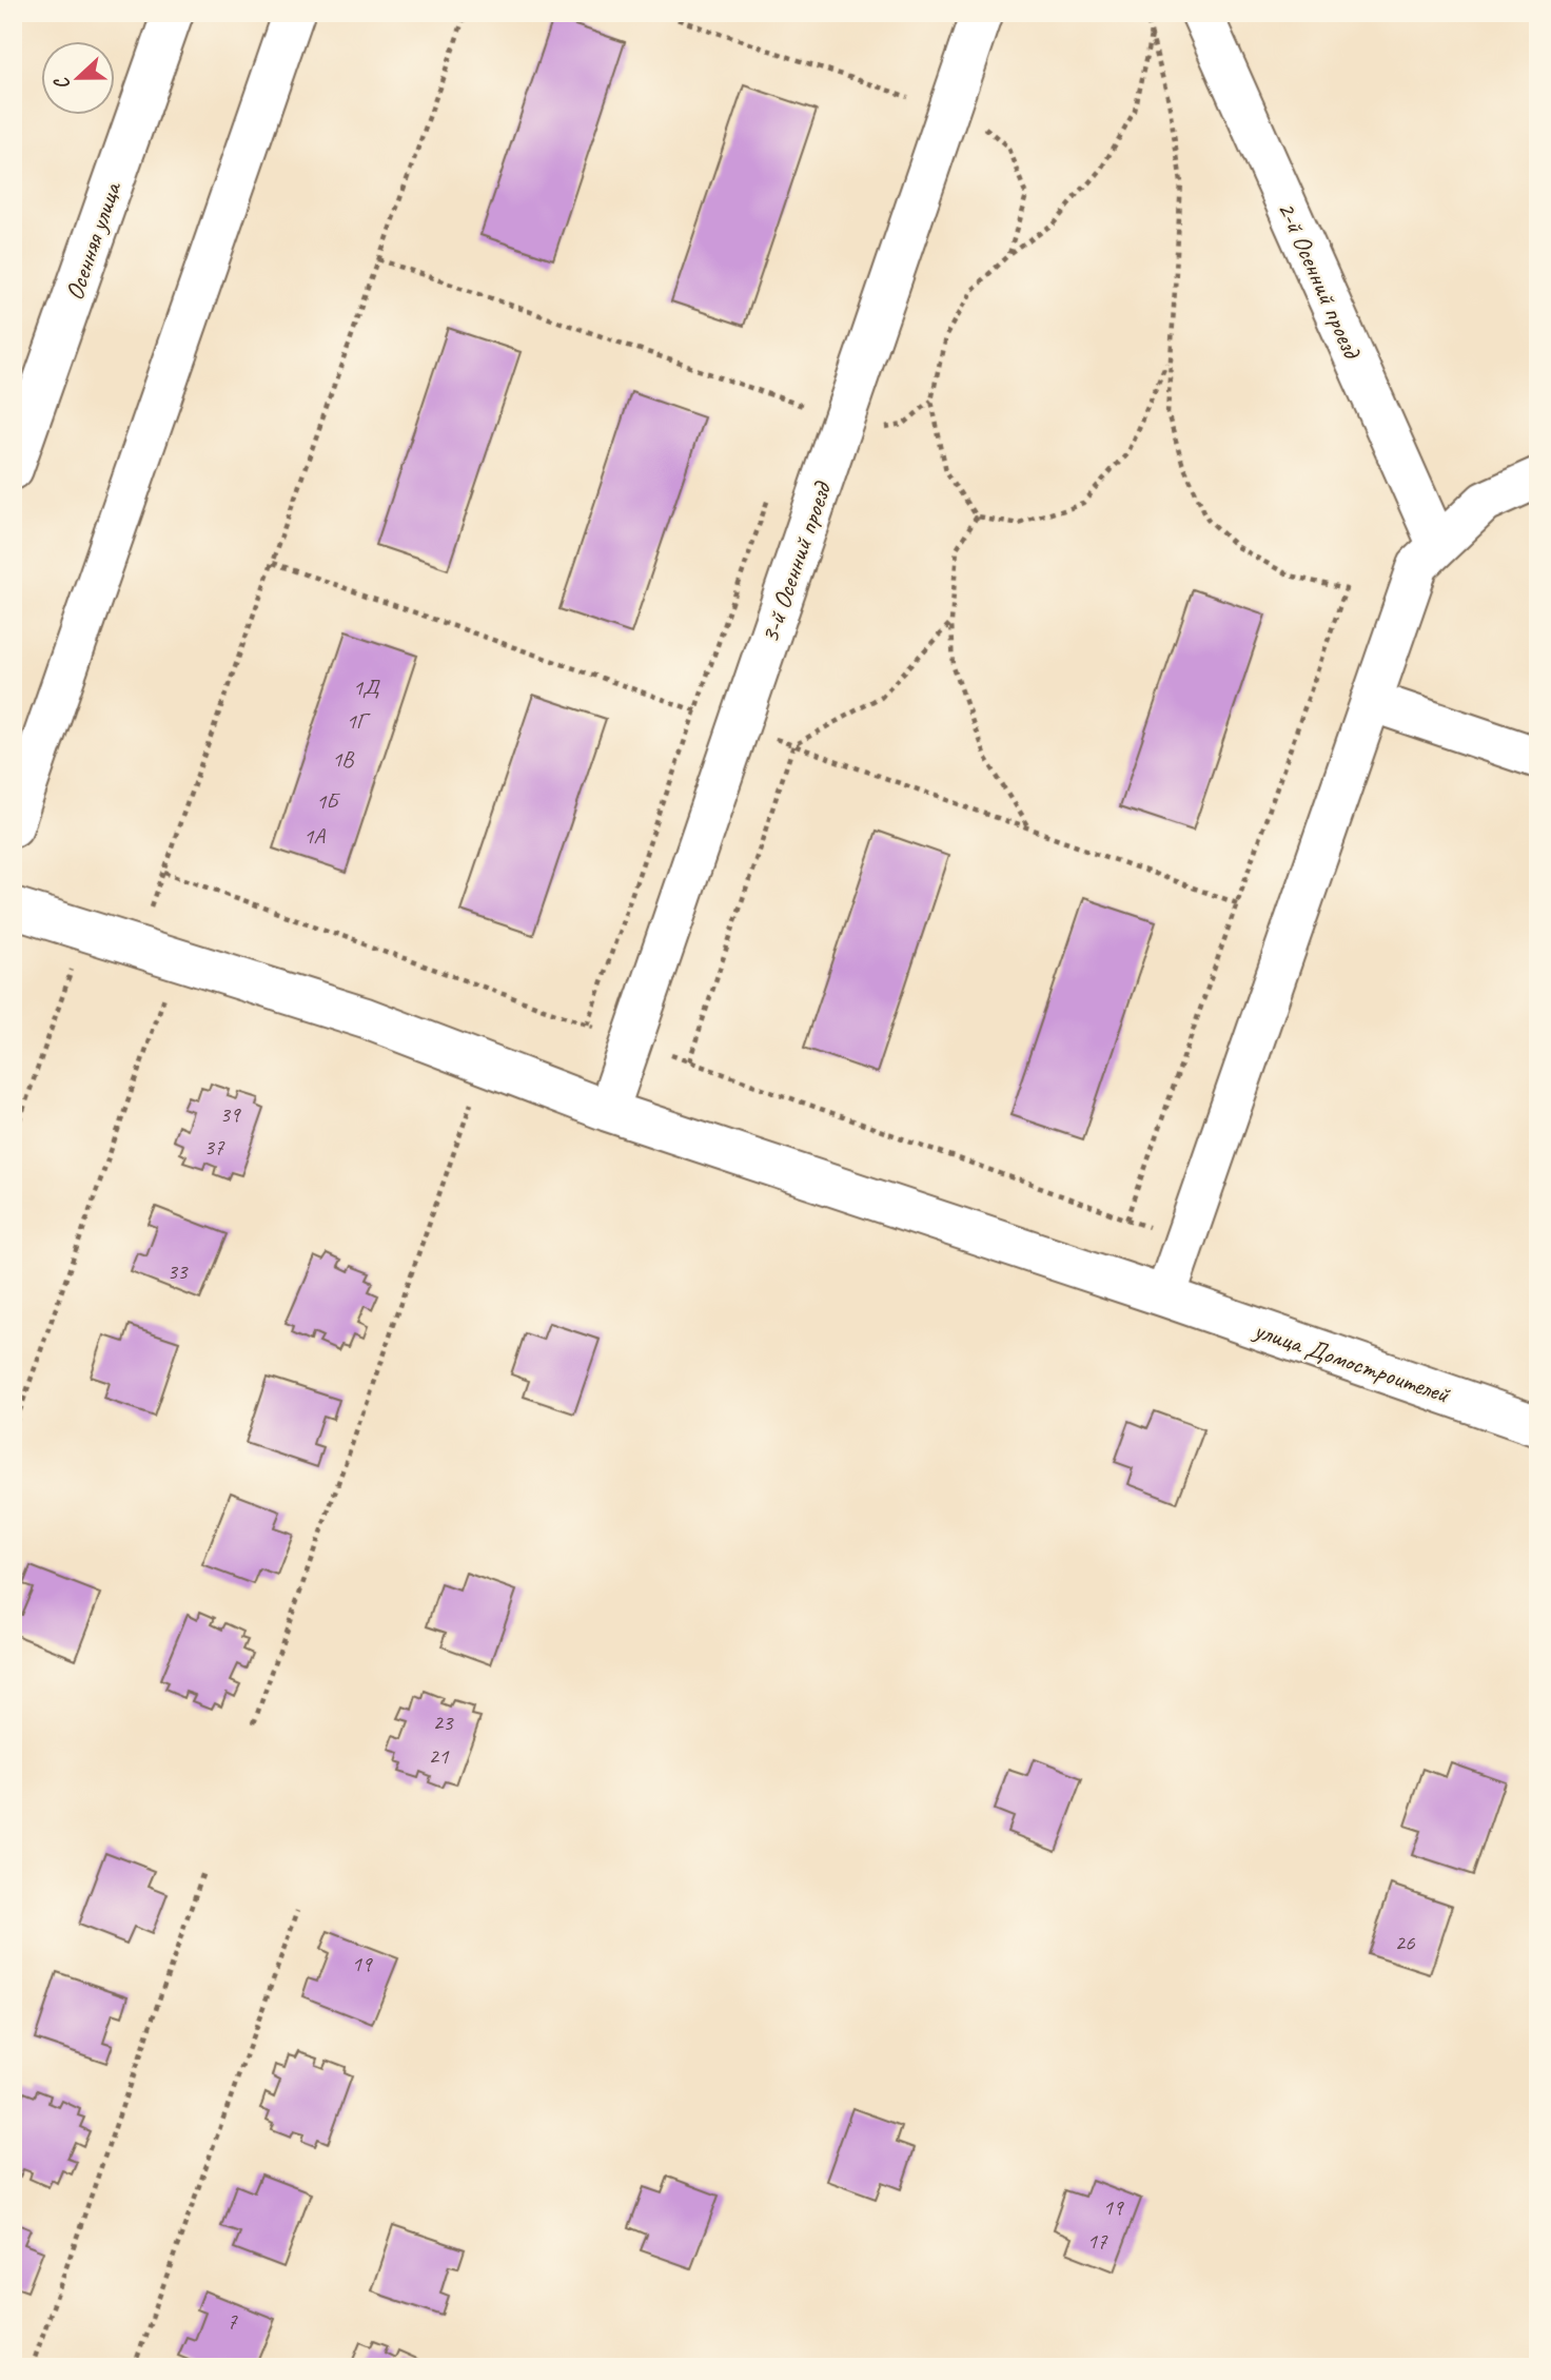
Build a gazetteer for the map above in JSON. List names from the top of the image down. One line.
{"streets":{"street":["Осенняя улица","2-й Осенний проезд","3-й Осенний проезд","улица Домостроителей"]},"crossings":[["3-й Осенний проезд","улица Домостроителей"]],"house_numbers":["1Д","1Г","1В","1Б","1А","39","37","33","23","21","26","19","19","17","7"],"north":"left"}
